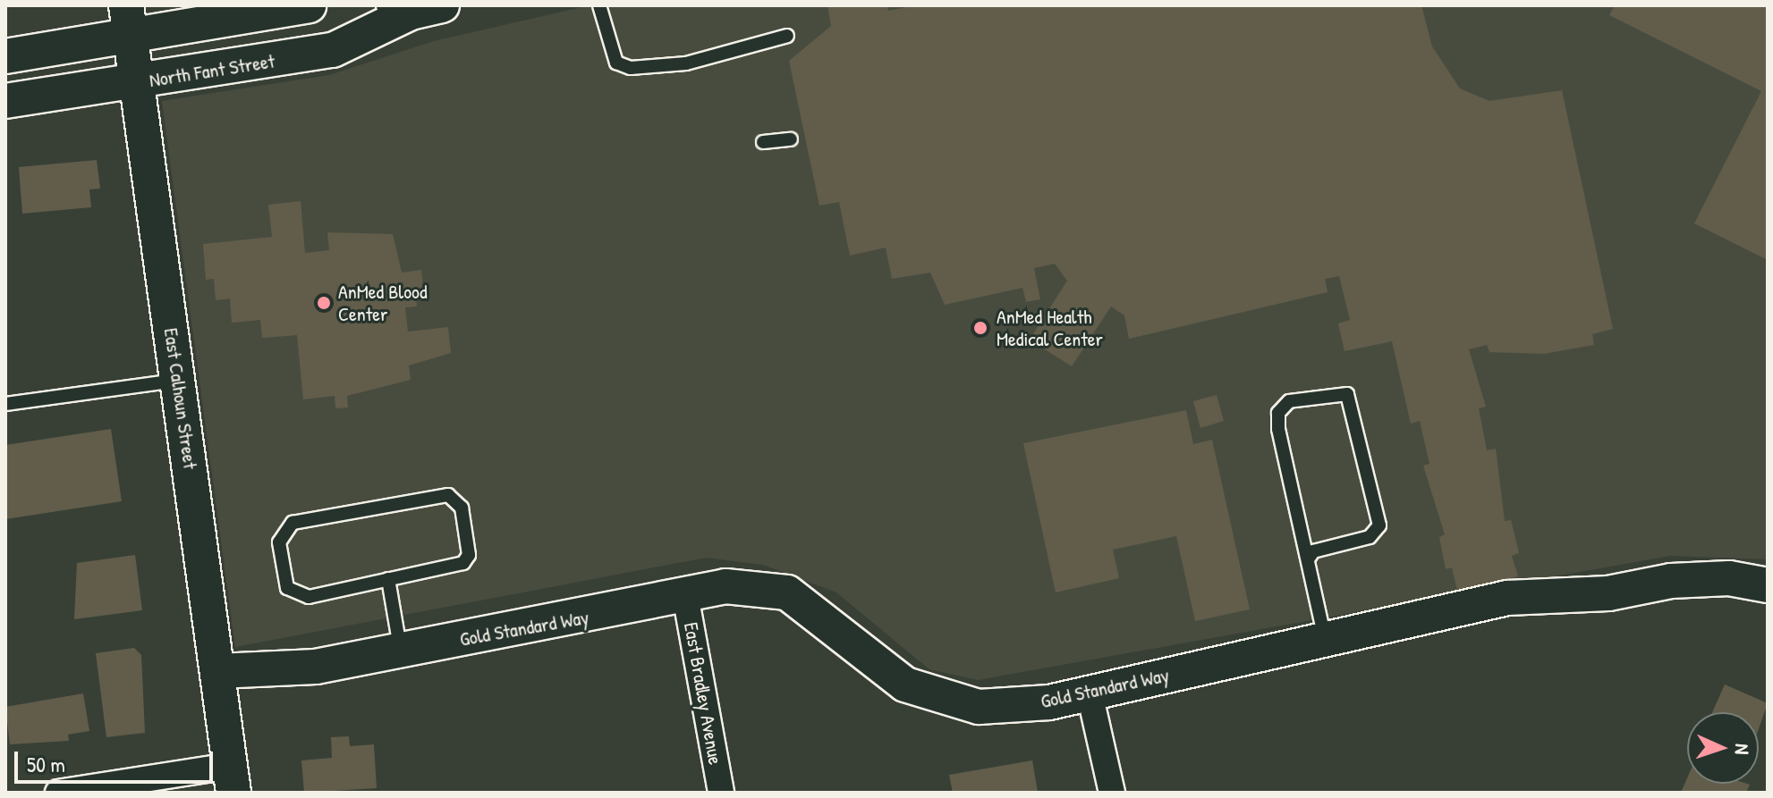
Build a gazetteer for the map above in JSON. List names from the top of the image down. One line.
{"streets":{"street":["North Fant Street","East Calhoun Street","Gold Standard Way","East Bradley Avenue"]},"crossings":[["North Fant Street","East Calhoun Street"],["East Calhoun Street","Gold Standard Way"],["Gold Standard Way","East Bradley Avenue"]],"places":["AnMed Blood Center","AnMed Health Medical Center"],"scale_bar":"50 m","north":"right"}
